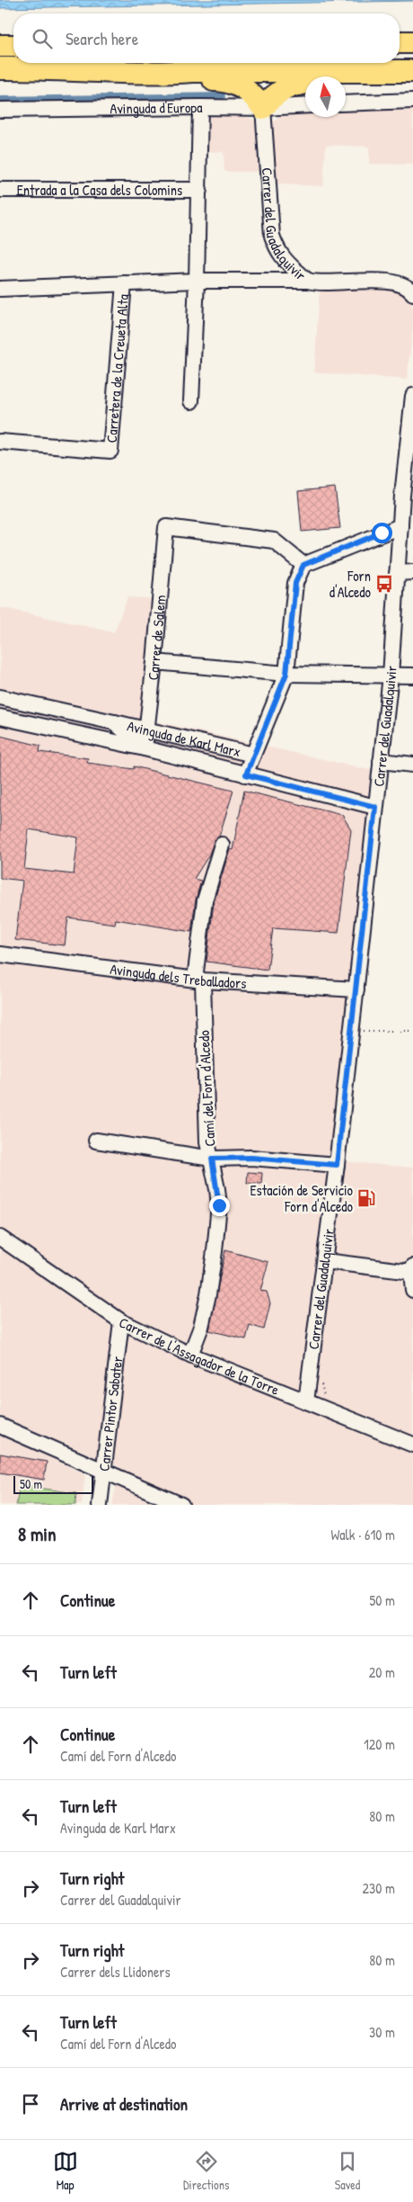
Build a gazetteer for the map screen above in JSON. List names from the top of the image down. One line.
{"streets":{"street":["Avinguda d'Europa","Entrada a la Casa dels Colomins","Carrer del Guadalquivir","Carretera de la Creueta Alta","Carrer de Salem","Avinguda de Karl Marx","Avinguda dels Treballadors","Camí del Forn d'Alcedo","Carrer de l'Assagador de la Torre","Carrer Pintor Sabater"]},"crossings":[["Avinguda d'Europa","Entrada a la Casa dels Colomins"],["Avinguda d'Europa","Carrer del Guadalquivir"],["Carrer del Guadalquivir","Avinguda de Karl Marx"],["Carrer del Guadalquivir","Avinguda dels Treballadors"],["Carrer del Guadalquivir","Carrer de l'Assagador de la Torre"],["Carrer de Salem","Avinguda de Karl Marx"],["Avinguda dels Treballadors","Camí del Forn d'Alcedo"],["Camí del Forn d'Alcedo","Carrer de l'Assagador de la Torre"],["Carrer de l'Assagador de la Torre","Carrer Pintor Sabater"]],"places":{"bus stop":["Forn d'Alcedo"],"fuel station":["Estación de Servicio Forn d'Alcedo"]},"scale_bar":"50 m","north":"top","page":{"search":"Search here","scale":"50 m","heading":["8 min","Walk · 610 m"],"list":[["Continue","50 m"],["Turn left","20 m"],["Continue","Camí del Forn d'Alcedo","120 m"],["Turn left","Avinguda de Karl Marx","80 m"],["Turn right","Carrer del Guadalquivir","230 m"],["Turn right","Carrer dels Llidoners","80 m"],["Turn left","Camí del Forn d'Alcedo","30 m"],"Arrive at destination"],"nav":["Map","Directions","Saved"]}}
